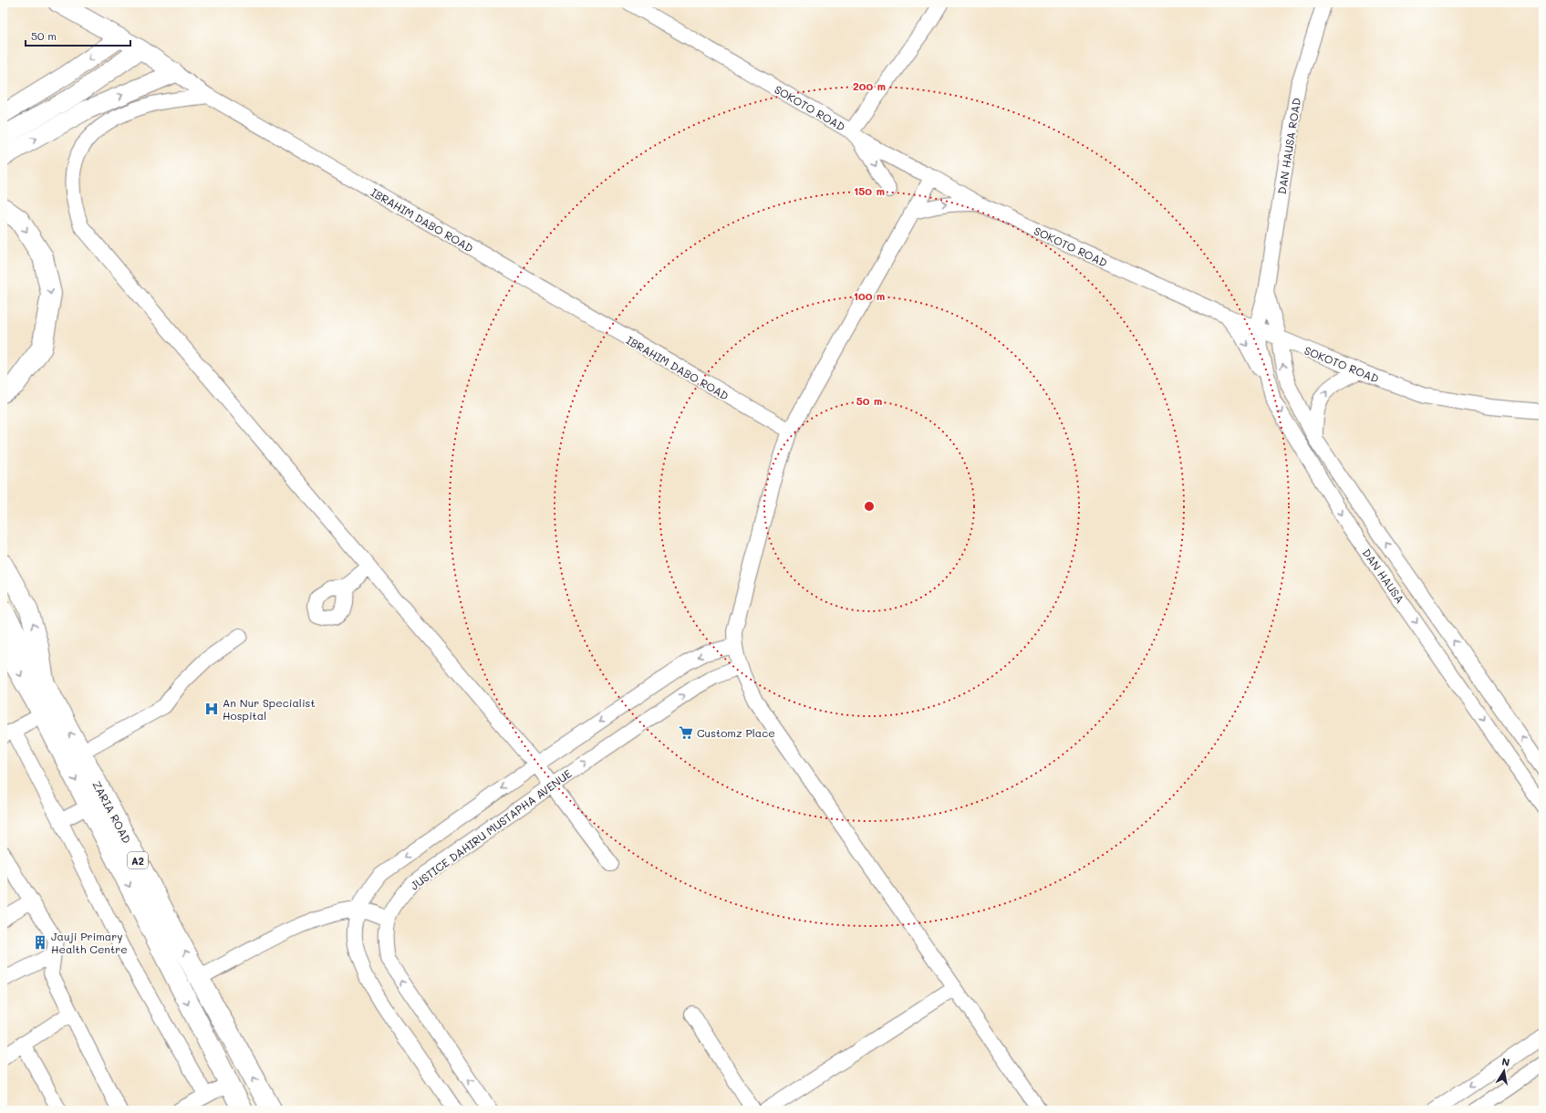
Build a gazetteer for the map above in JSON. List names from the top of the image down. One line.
{"streets":{"highway":["ZARIA ROAD","A2"],"main road":["IBRAHIM DABO ROAD"],"street":["SOKOTO ROAD","DAN HAUSA ROAD","DAN HAUSA","JUSTICE DAHIRU MUSTAPHA AVENUE"]},"crossings":[["SOKOTO ROAD","DAN HAUSA ROAD"],["SOKOTO ROAD","DAN HAUSA"],["DAN HAUSA ROAD","DAN HAUSA"]],"places":{"hospital":["An Nur Specialist Hospital"],"supermarket":["Customz Place"],"building":["Jauji Primary Health Centre"]},"scale_bar":"50 m","north":"top","rings":["200 m","150 m","100 m","50 m"]}
